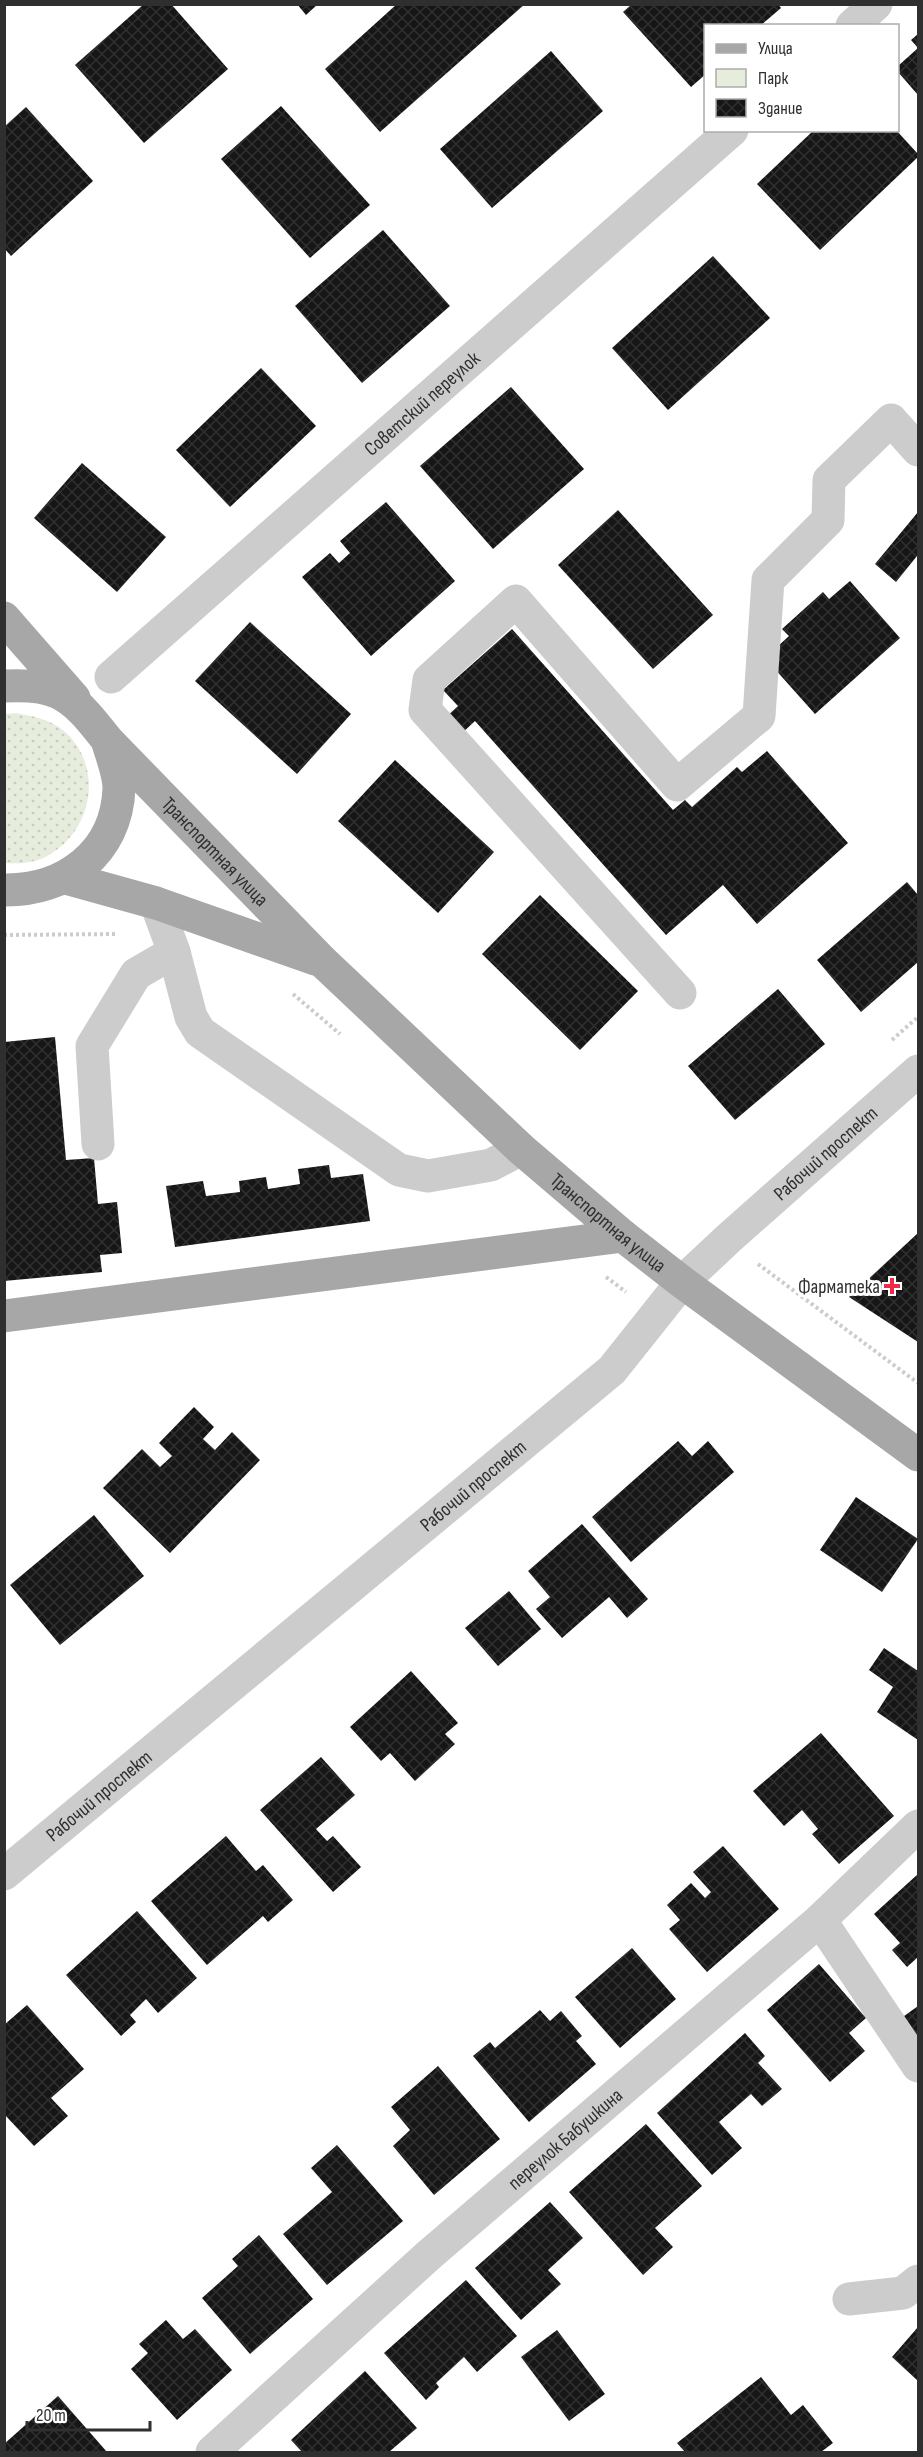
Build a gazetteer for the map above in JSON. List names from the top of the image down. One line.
{"streets":{"main road":["Транспортная улица"],"street":["Советский переулок","Рабочий проспект","переулок Бабушкина"]},"crossings":[["Транспортная улица","Рабочий проспект"]],"places":{"health":["Фарматека"]},"legend":["Улица","Парк","Здание"],"scale_bar":"20 m"}
